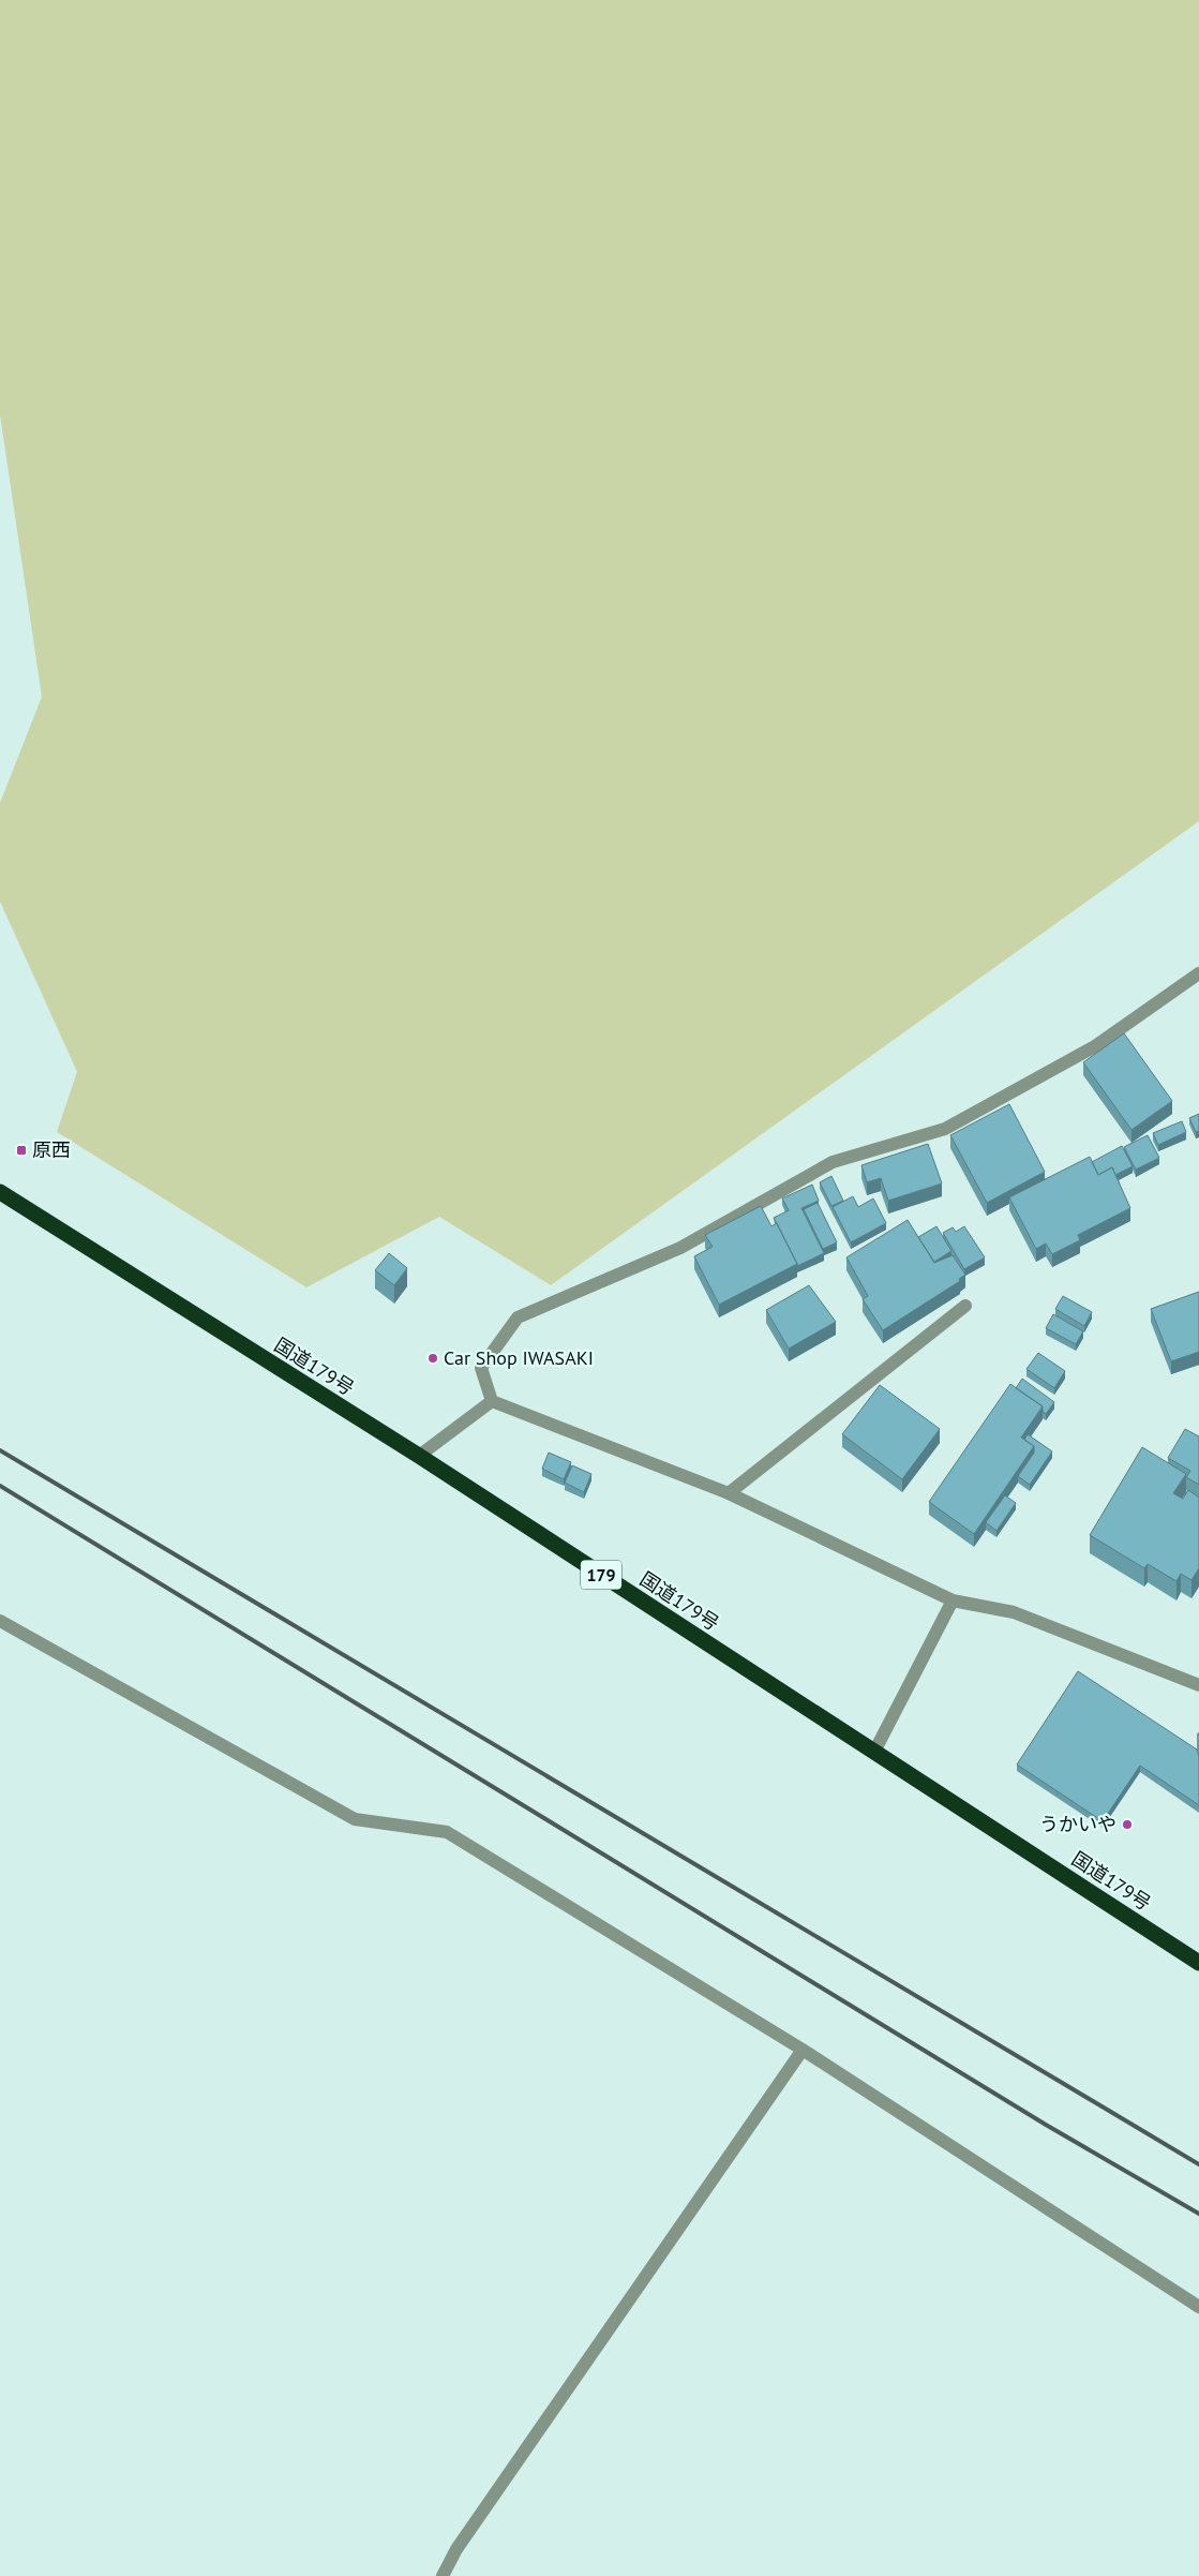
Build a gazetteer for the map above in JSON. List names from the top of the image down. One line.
{"streets":{"highway":["国道179号","179"]},"places":{"transit":["原西"],"other":["Car Shop IWASAKI","うかいや"]}}
